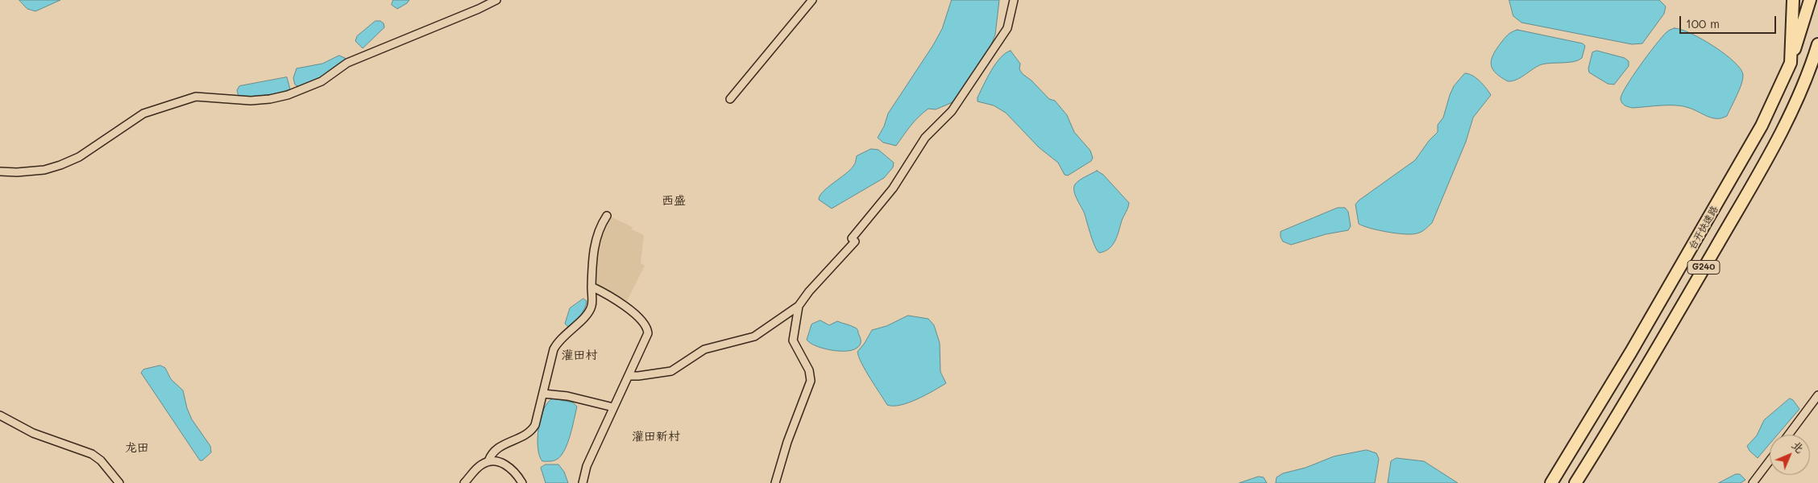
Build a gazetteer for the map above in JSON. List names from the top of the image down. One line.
{"streets":{"highway":["台开快速路","G240"]},"crossings":[["台开快速路","G240"]],"districts":["西盛","灌田村","灌田新村","龙田"],"scale_bar":"100 m","north":"top right"}
